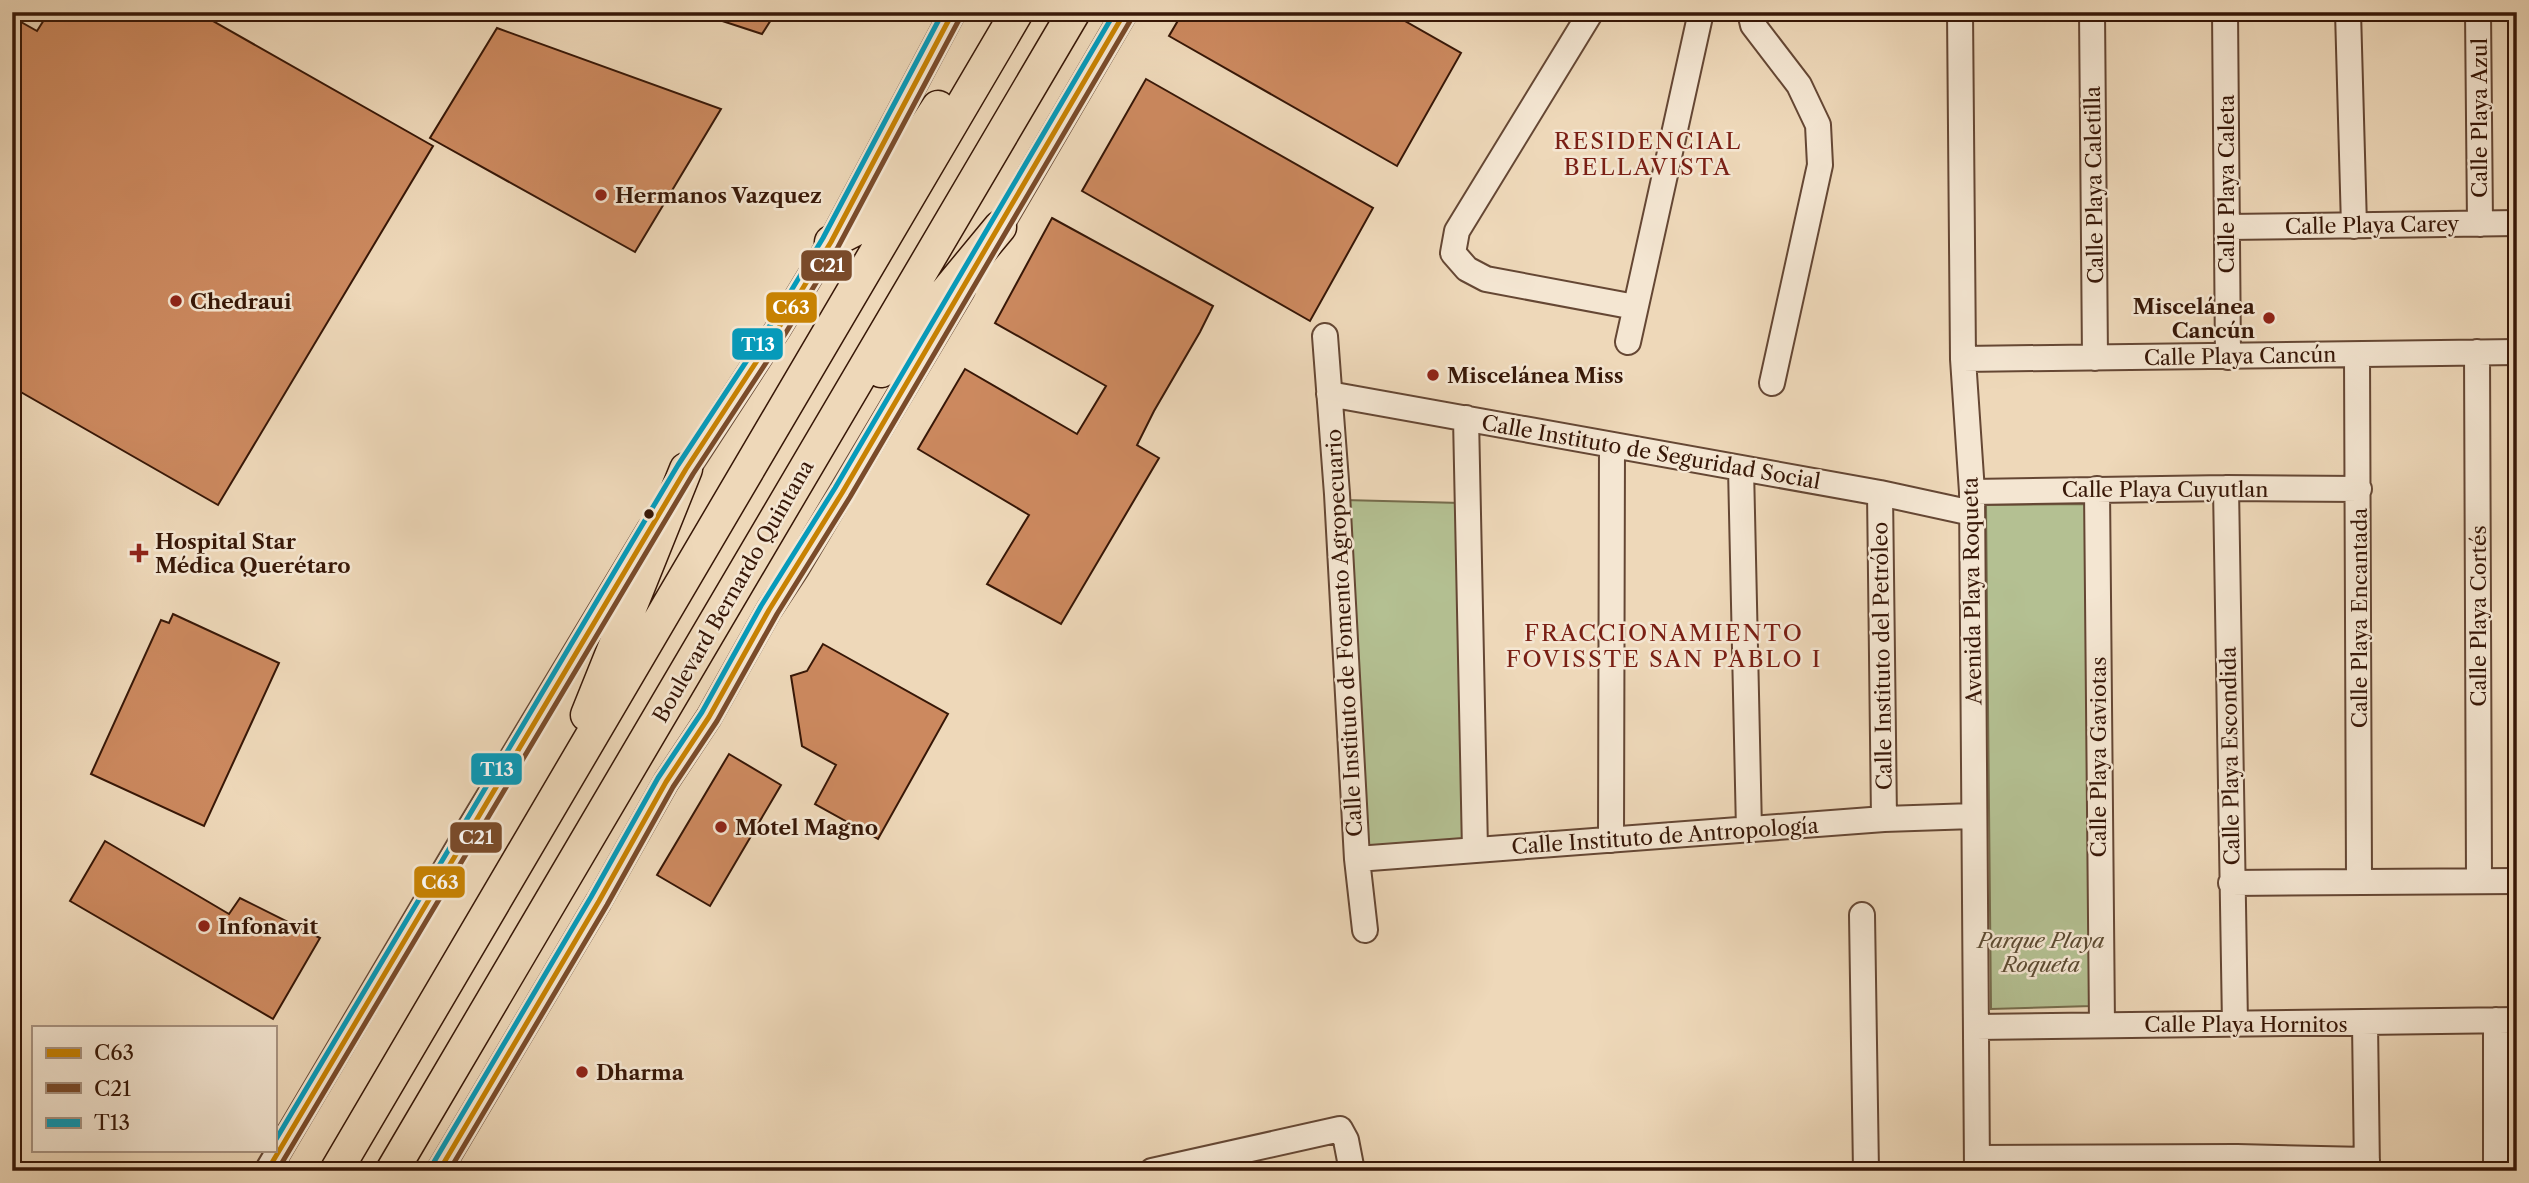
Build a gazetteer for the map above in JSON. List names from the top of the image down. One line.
{"streets":{"main road":["Boulevard Bernardo Quintana"],"street":["Calle Playa Azul","Calle Playa Caleta","Calle Playa Caletilla","Calle Playa Carey","Calle Playa Cancún","Calle Instituto de Seguridad Social","Calle Playa Cuyutlan","Avenida Playa Roqueta","Calle Playa Cortés","Calle Playa Encantada","Calle Instituto de Fomento Agropecuario","Calle Instituto del Petróleo","Calle Playa Escondida","Calle Playa Gaviotas","Calle Instituto de Antropología","Calle Playa Hornitos"]},"crossings":[["Calle Playa Azul","Calle Playa Carey"],["Calle Playa Caleta","Calle Playa Carey"],["Calle Playa Caleta","Calle Playa Cancún"],["Calle Playa Caletilla","Calle Playa Cancún"],["Calle Playa Cancún","Avenida Playa Roqueta"],["Calle Playa Cancún","Calle Playa Cortés"],["Calle Playa Cancún","Calle Playa Encantada"],["Calle Instituto de Seguridad Social","Calle Playa Cuyutlan"],["Calle Instituto de Seguridad Social","Avenida Playa Roqueta"],["Calle Instituto de Seguridad Social","Calle Instituto de Fomento Agropecuario"],["Calle Instituto de Seguridad Social","Calle Instituto del Petróleo"],["Calle Playa Cuyutlan","Avenida Playa Roqueta"],["Calle Playa Cuyutlan","Calle Playa Encantada"],["Calle Playa Cuyutlan","Calle Playa Escondida"],["Calle Playa Cuyutlan","Calle Playa Gaviotas"],["Avenida Playa Roqueta","Calle Instituto de Antropología"],["Avenida Playa Roqueta","Calle Playa Hornitos"],["Calle Instituto de Fomento Agropecuario","Calle Instituto de Antropología"],["Calle Instituto del Petróleo","Calle Instituto de Antropología"],["Calle Playa Escondida","Calle Playa Hornitos"],["Calle Playa Gaviotas","Calle Playa Hornitos"]],"districts":["RESIDENCIAL BELLAVISTA","FRACCIONAMIENTO FOVISSTE SAN PABLO I"],"parks":["Parque Playa Roqueta"],"places":{"other":["Hermanos Vazquez","Chedraui","Miscelánea Cancún","Miscelánea Miss","Motel Magno","Infonavit","Dharma"],"health":["Hospital Star Médica Querétaro"]},"lines":["transit line C63","transit line T13","transit line C21"],"legend":["C63","C21","T13"]}
